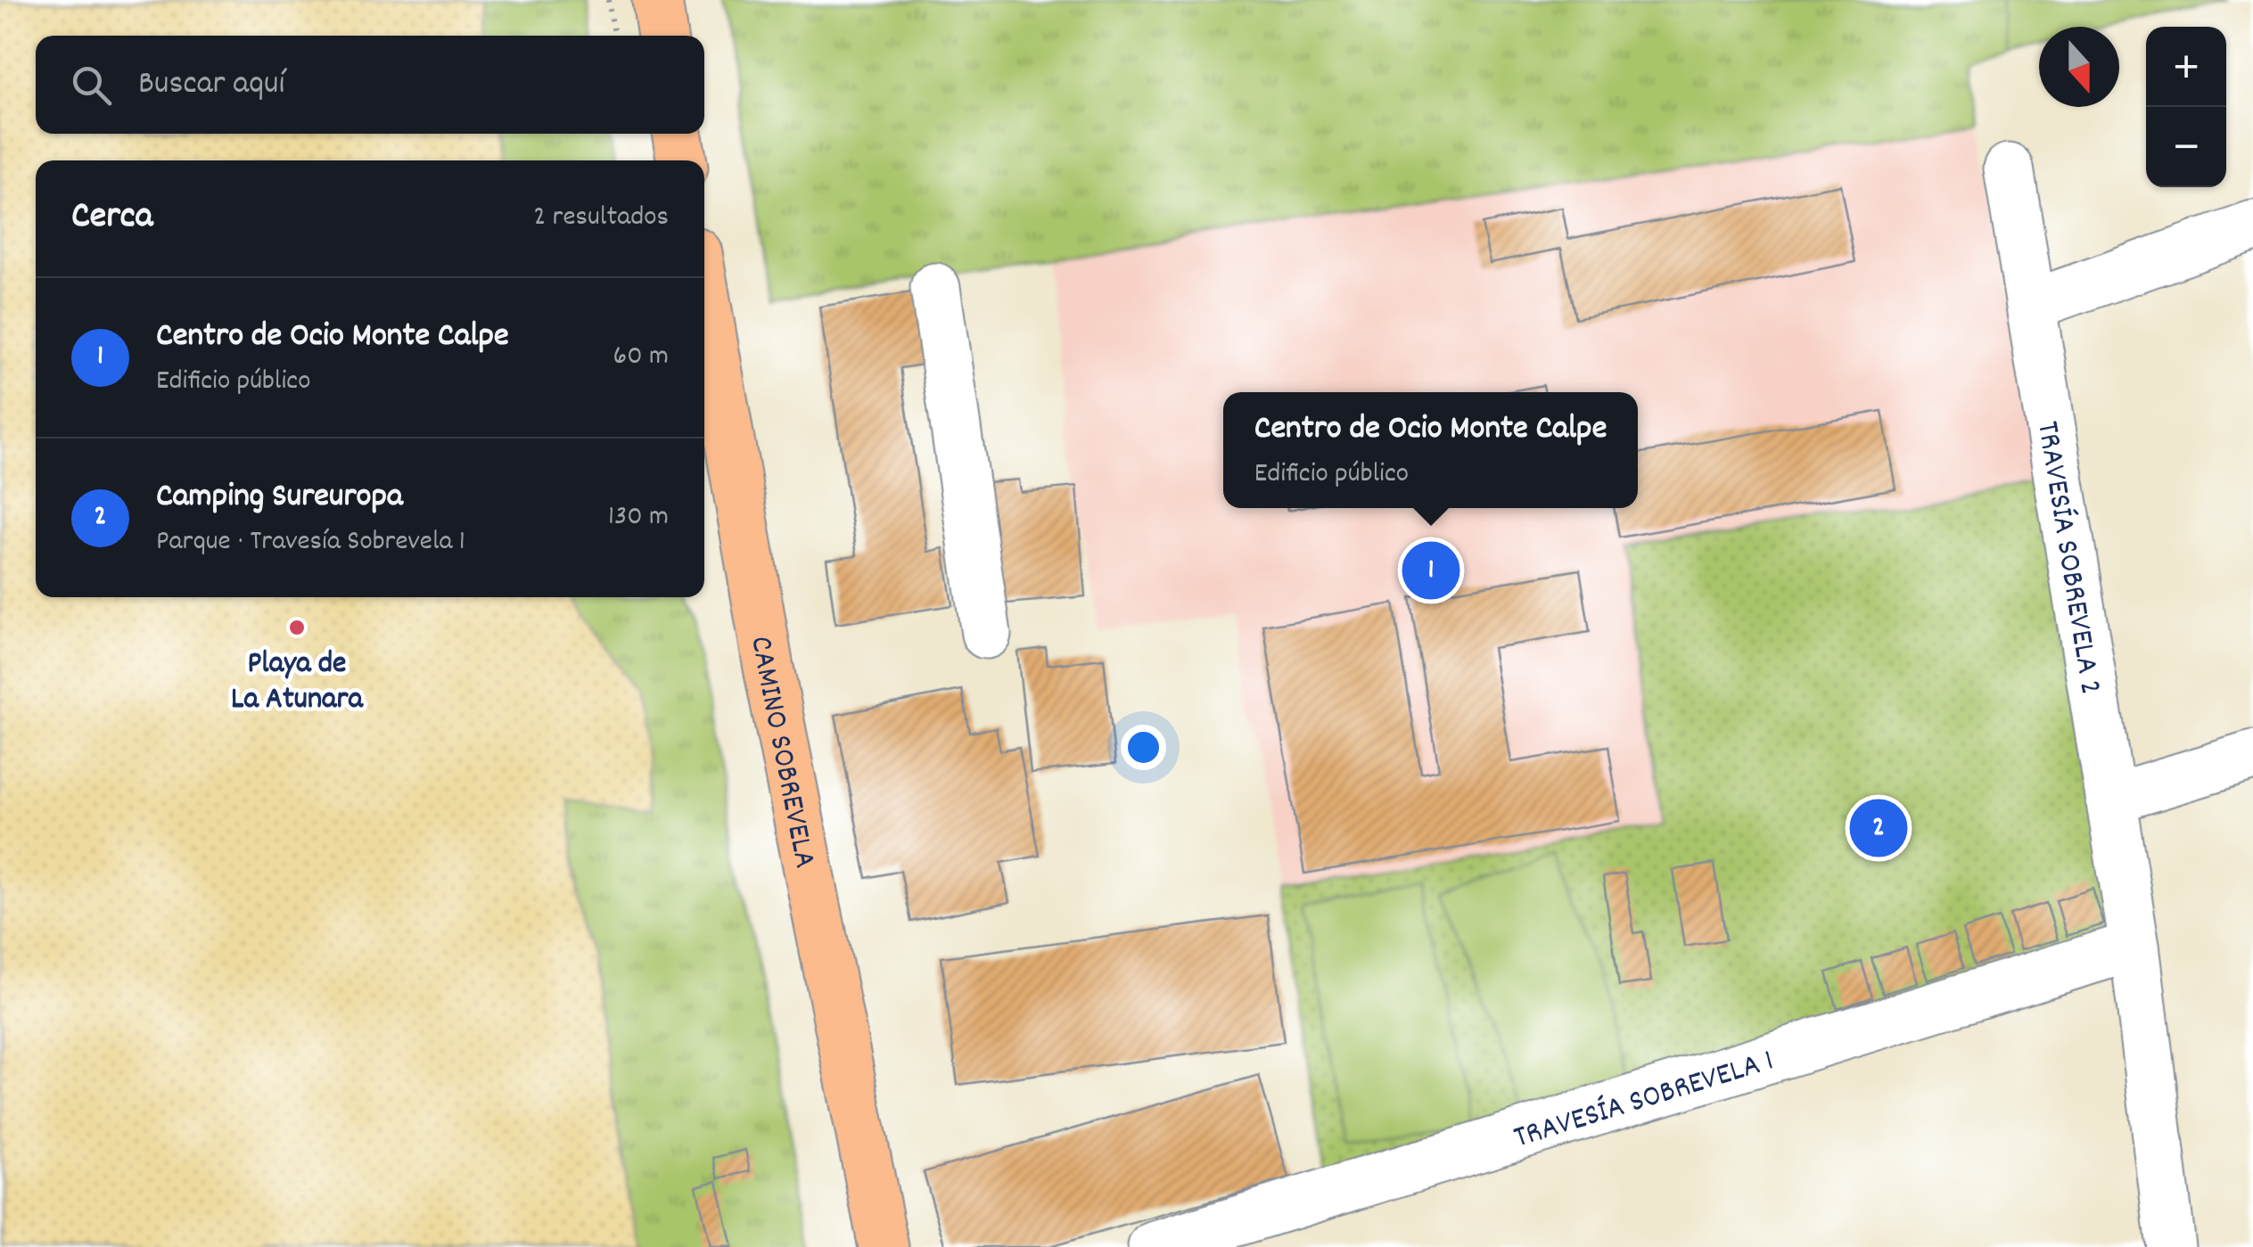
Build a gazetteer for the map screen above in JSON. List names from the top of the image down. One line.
{"streets":{"main road":["CAMINO SOBREVELA"],"street":["TRAVESÍA SOBREVELA 2","TRAVESÍA SOBREVELA 1"]},"crossings":[["TRAVESÍA SOBREVELA 2","TRAVESÍA SOBREVELA 1"]],"places":["Playa de La Atunara"],"north":"bottom","page":{"map_buttons":["+","−"],"search":"Buscar aquí","heading":["Cerca","2 resultados"],"list":[{"mark":"1","name":"Centro de Ocio Monte Calpe","note":"Edificio público","value":"60 m"},{"mark":"2","name":"Camping Sureuropa","note":"Parque · Travesía Sobrevela 1","value":"130 m"}],"popup":["Centro de Ocio Monte Calpe","Edificio público"],"pins":["1","2"]}}
